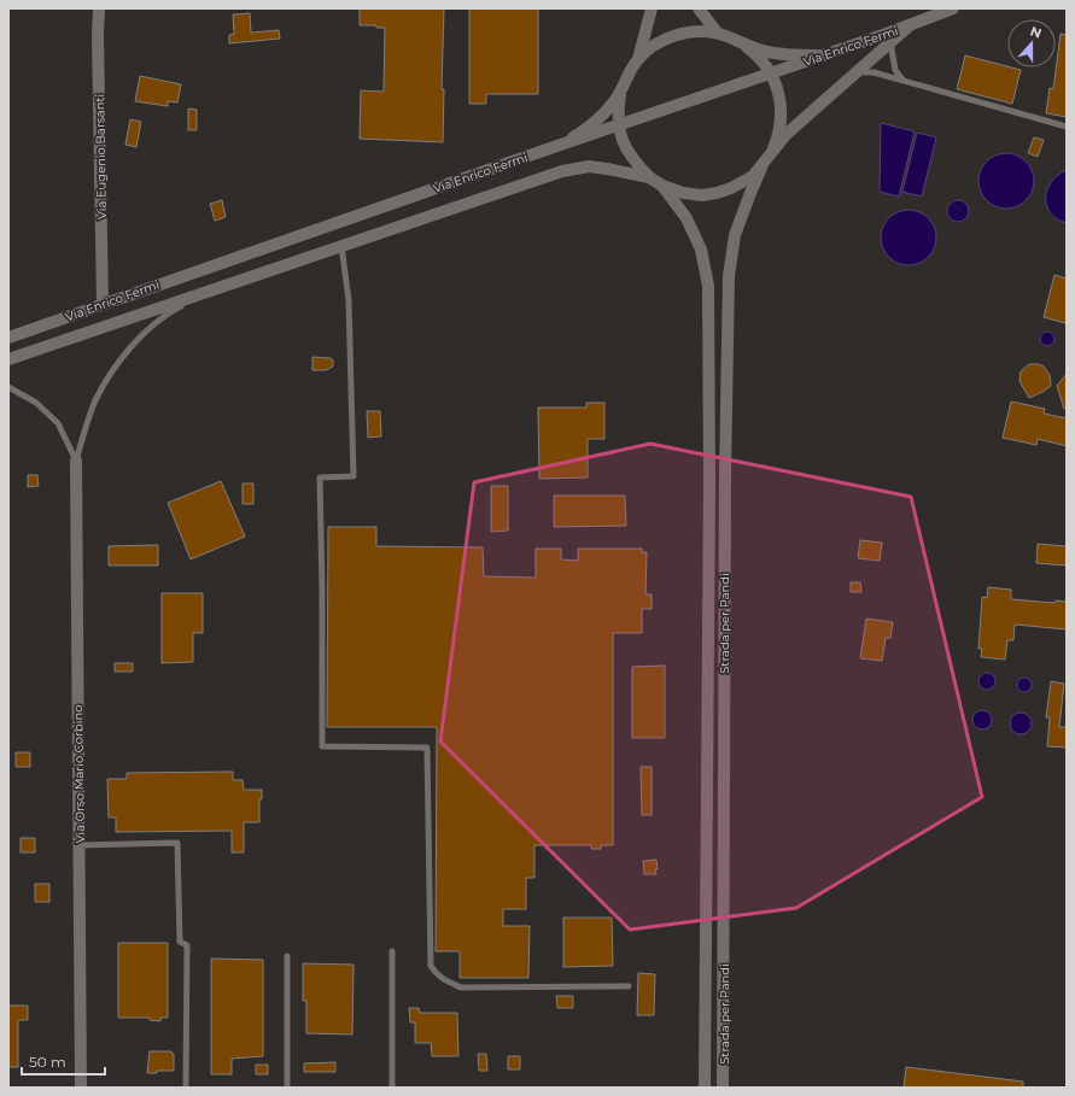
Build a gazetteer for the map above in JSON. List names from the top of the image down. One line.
{"streets":{"street":["Via Enrico Fermi","Via Eugenio Barsanti","Strada per Pandi","Via Orso Mario Corbino"]},"crossings":[["Via Enrico Fermi","Via Eugenio Barsanti"]],"scale_bar":"50 m","north":"top"}
